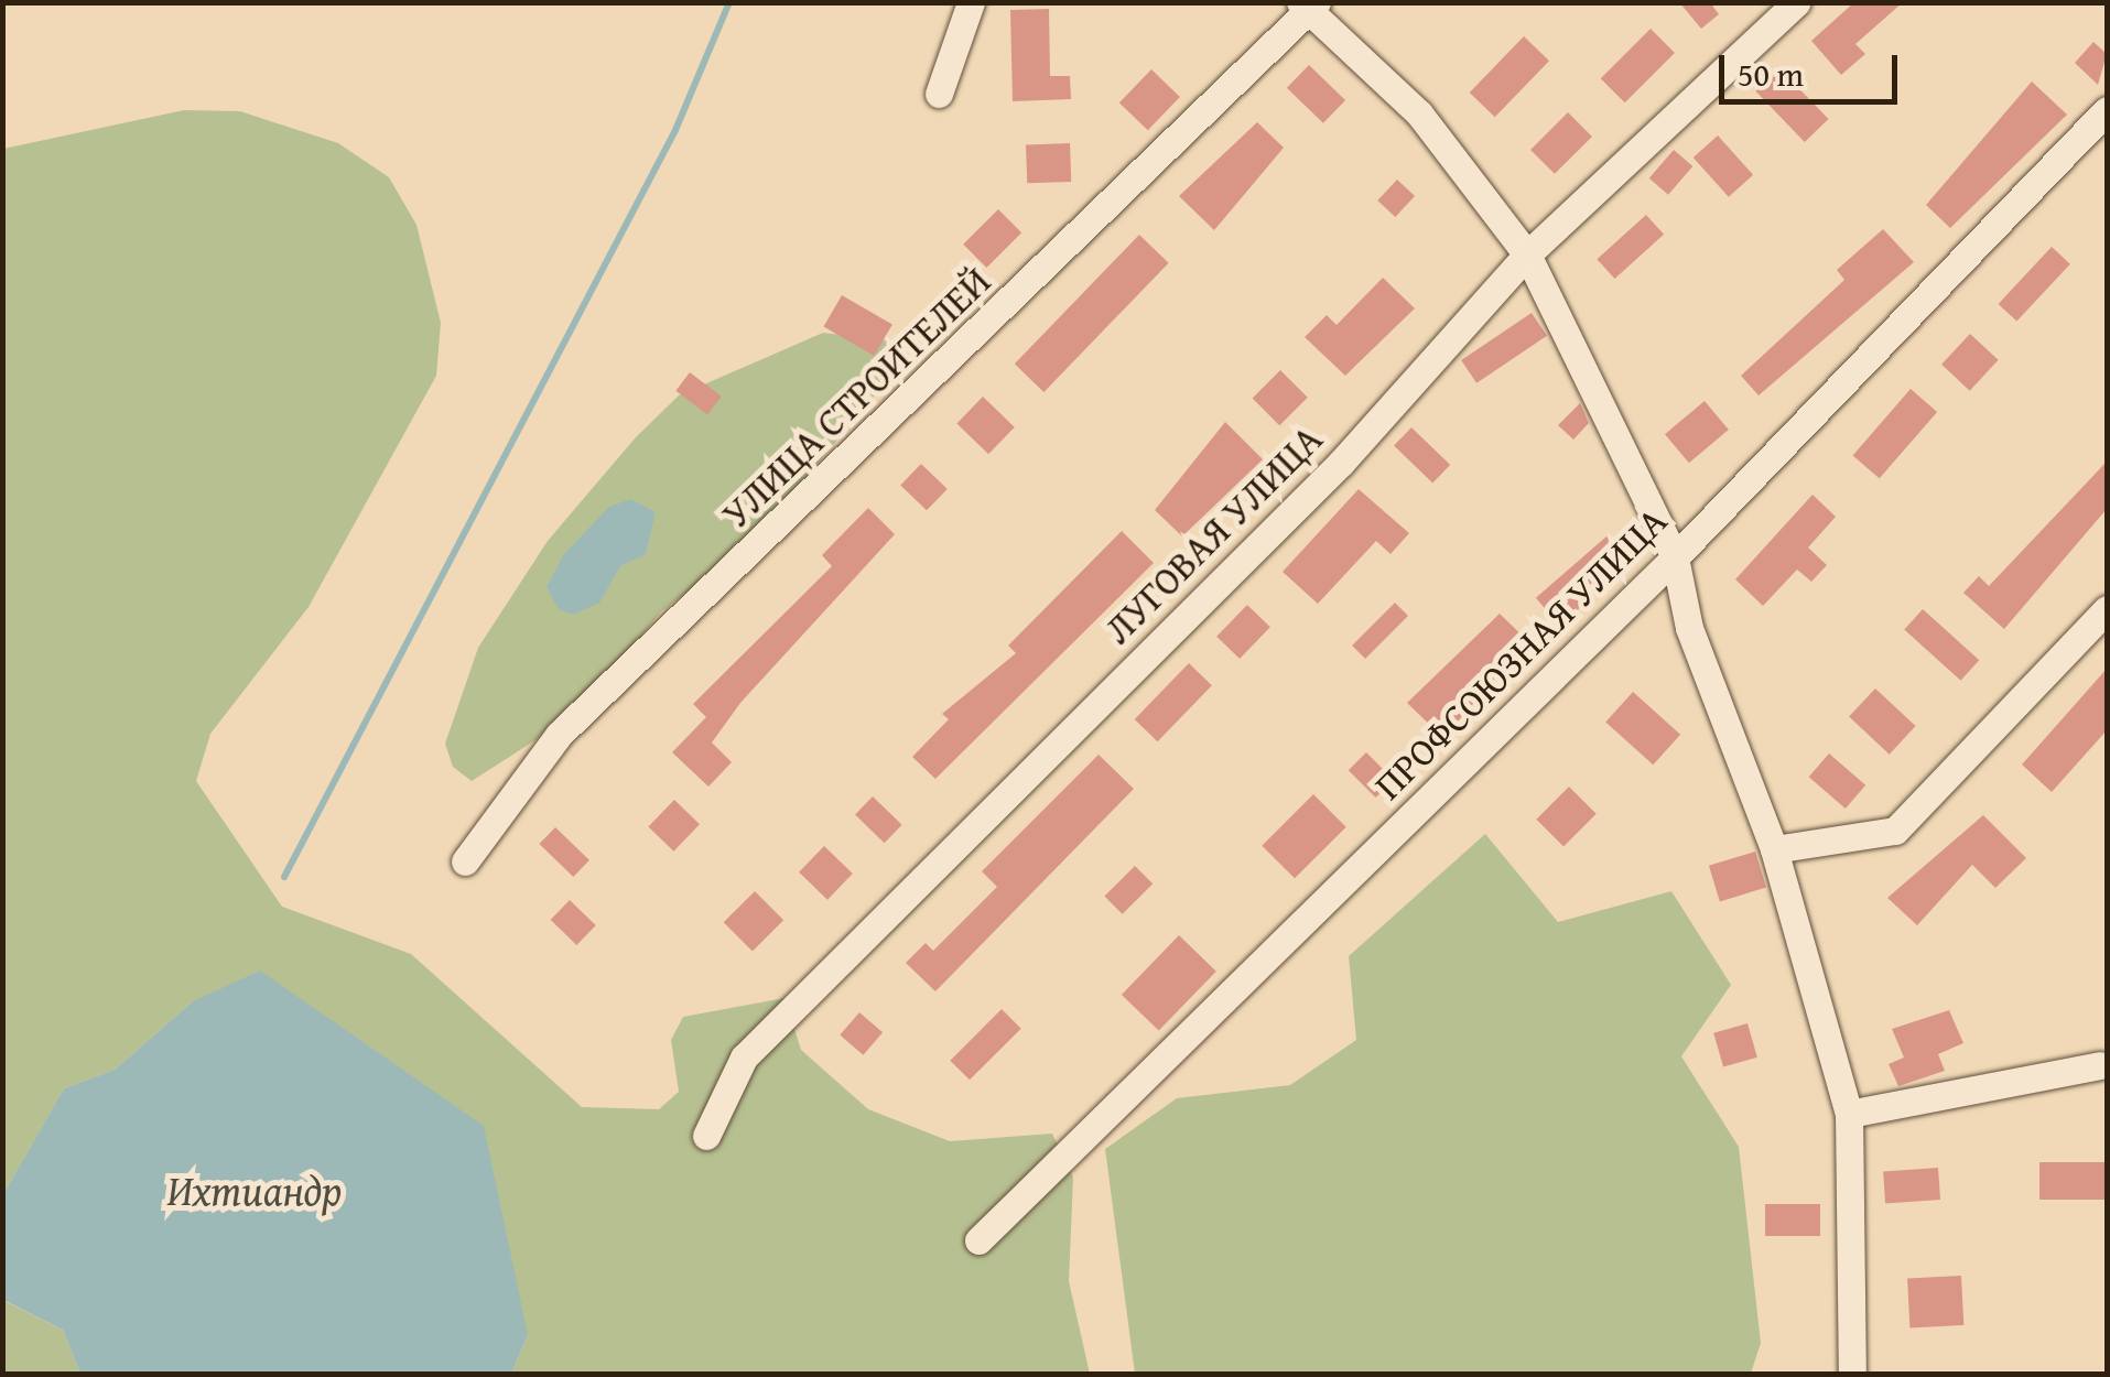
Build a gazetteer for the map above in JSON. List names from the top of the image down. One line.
{"streets":{"street":["УЛИЦА СТРОИТЕЛЕЙ","ЛУГОВАЯ УЛИЦА","ПРОФСОЮЗНАЯ УЛИЦА"]},"water":["Ихтиандр"],"scale_bar":"50 m"}
